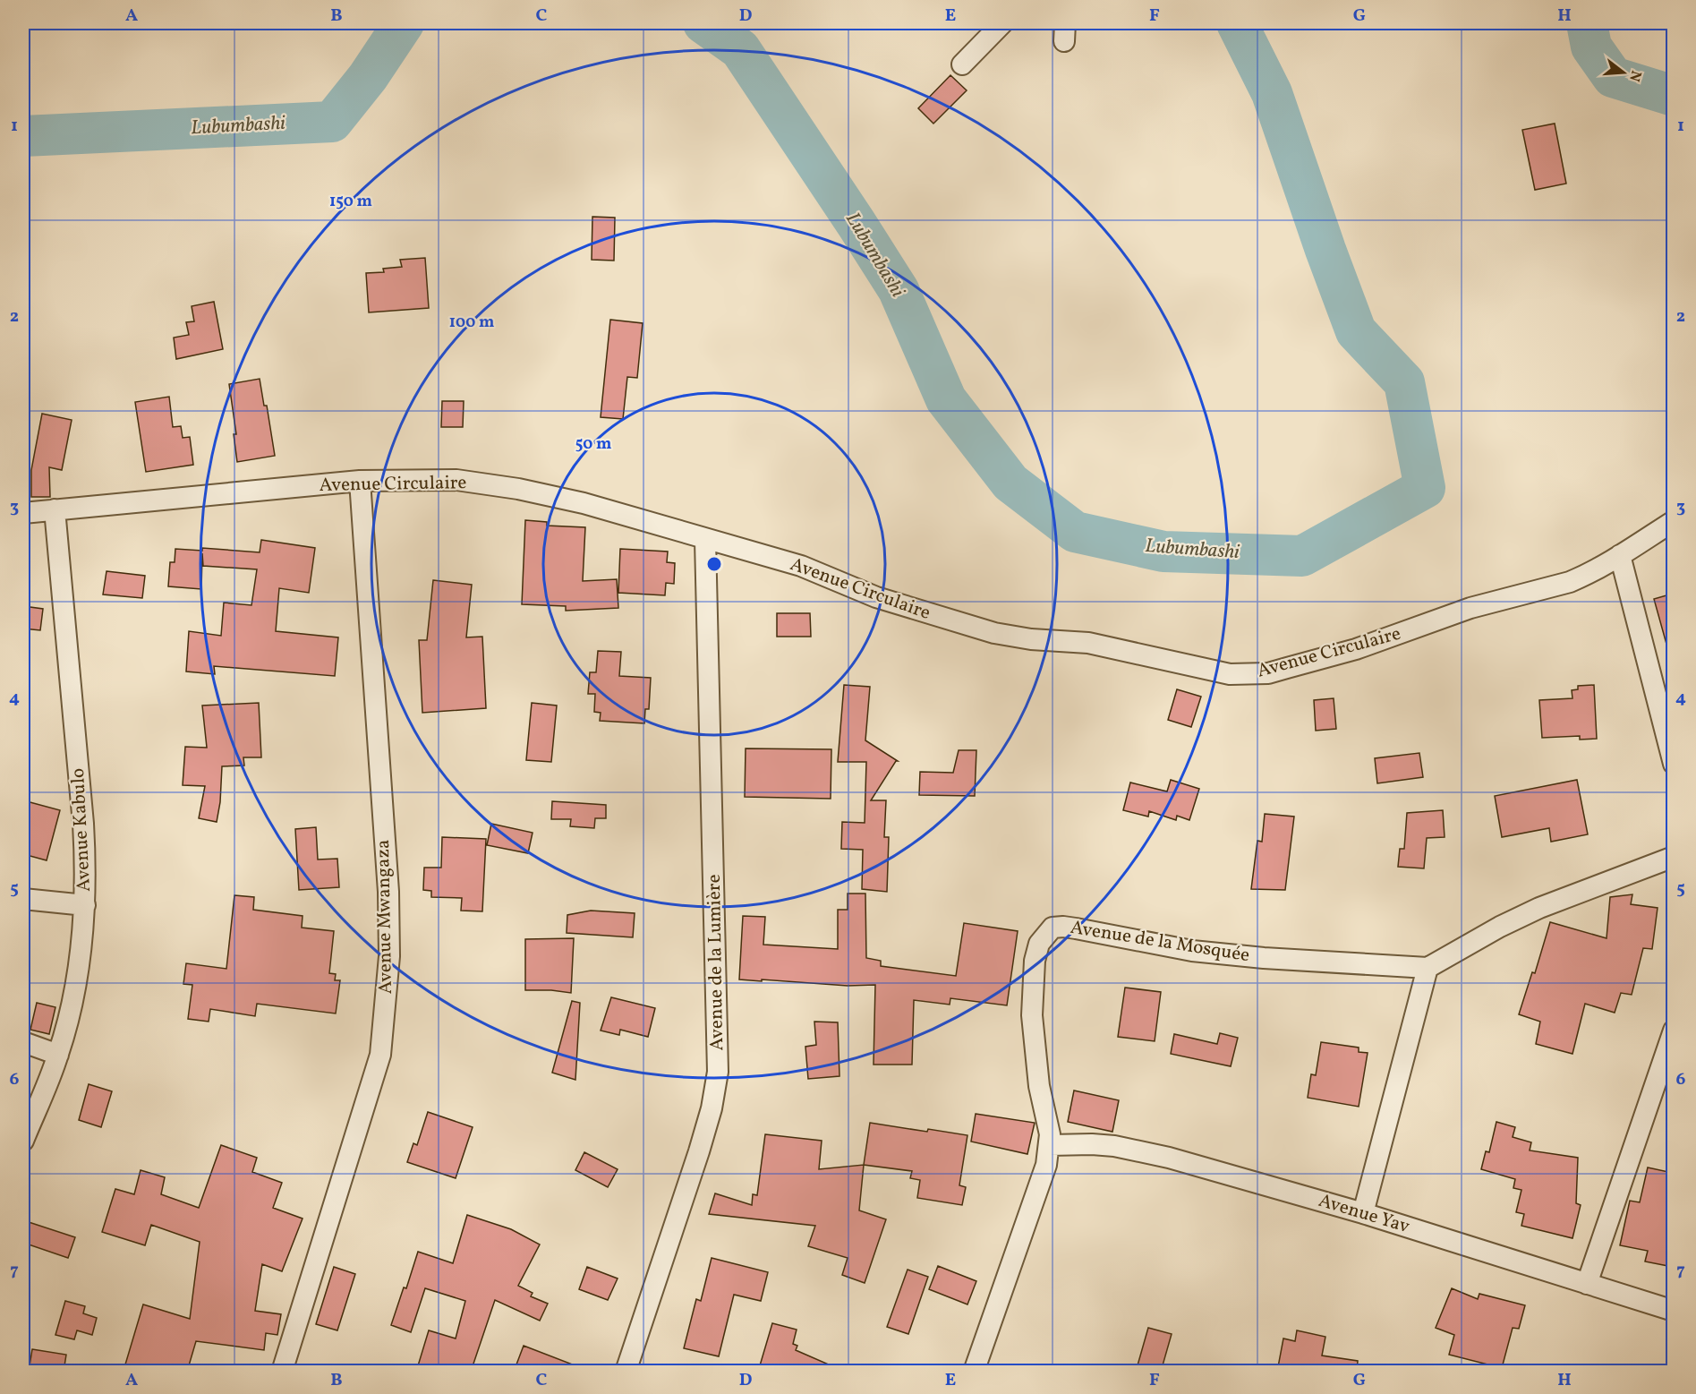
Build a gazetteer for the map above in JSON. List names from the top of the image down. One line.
{"streets":{"street":["Avenue Circulaire","Avenue Kabulo","Avenue Mwangaza","Avenue de la Mosquée","Avenue de la Lumière","Avenue Yav"]},"crossings":[["Avenue Circulaire","Avenue Kabulo"],["Avenue Circulaire","Avenue Mwangaza"],["Avenue Circulaire","Avenue de la Lumière"],["Avenue de la Mosquée","Avenue Yav"]],"water":["Lubumbashi"],"north":"right","grid":{"columns":["A","B","C","D","E","F","G","H"],"rows":["1","2","3","4","5","6","7"]},"rings":["150 m","100 m","50 m"]}
